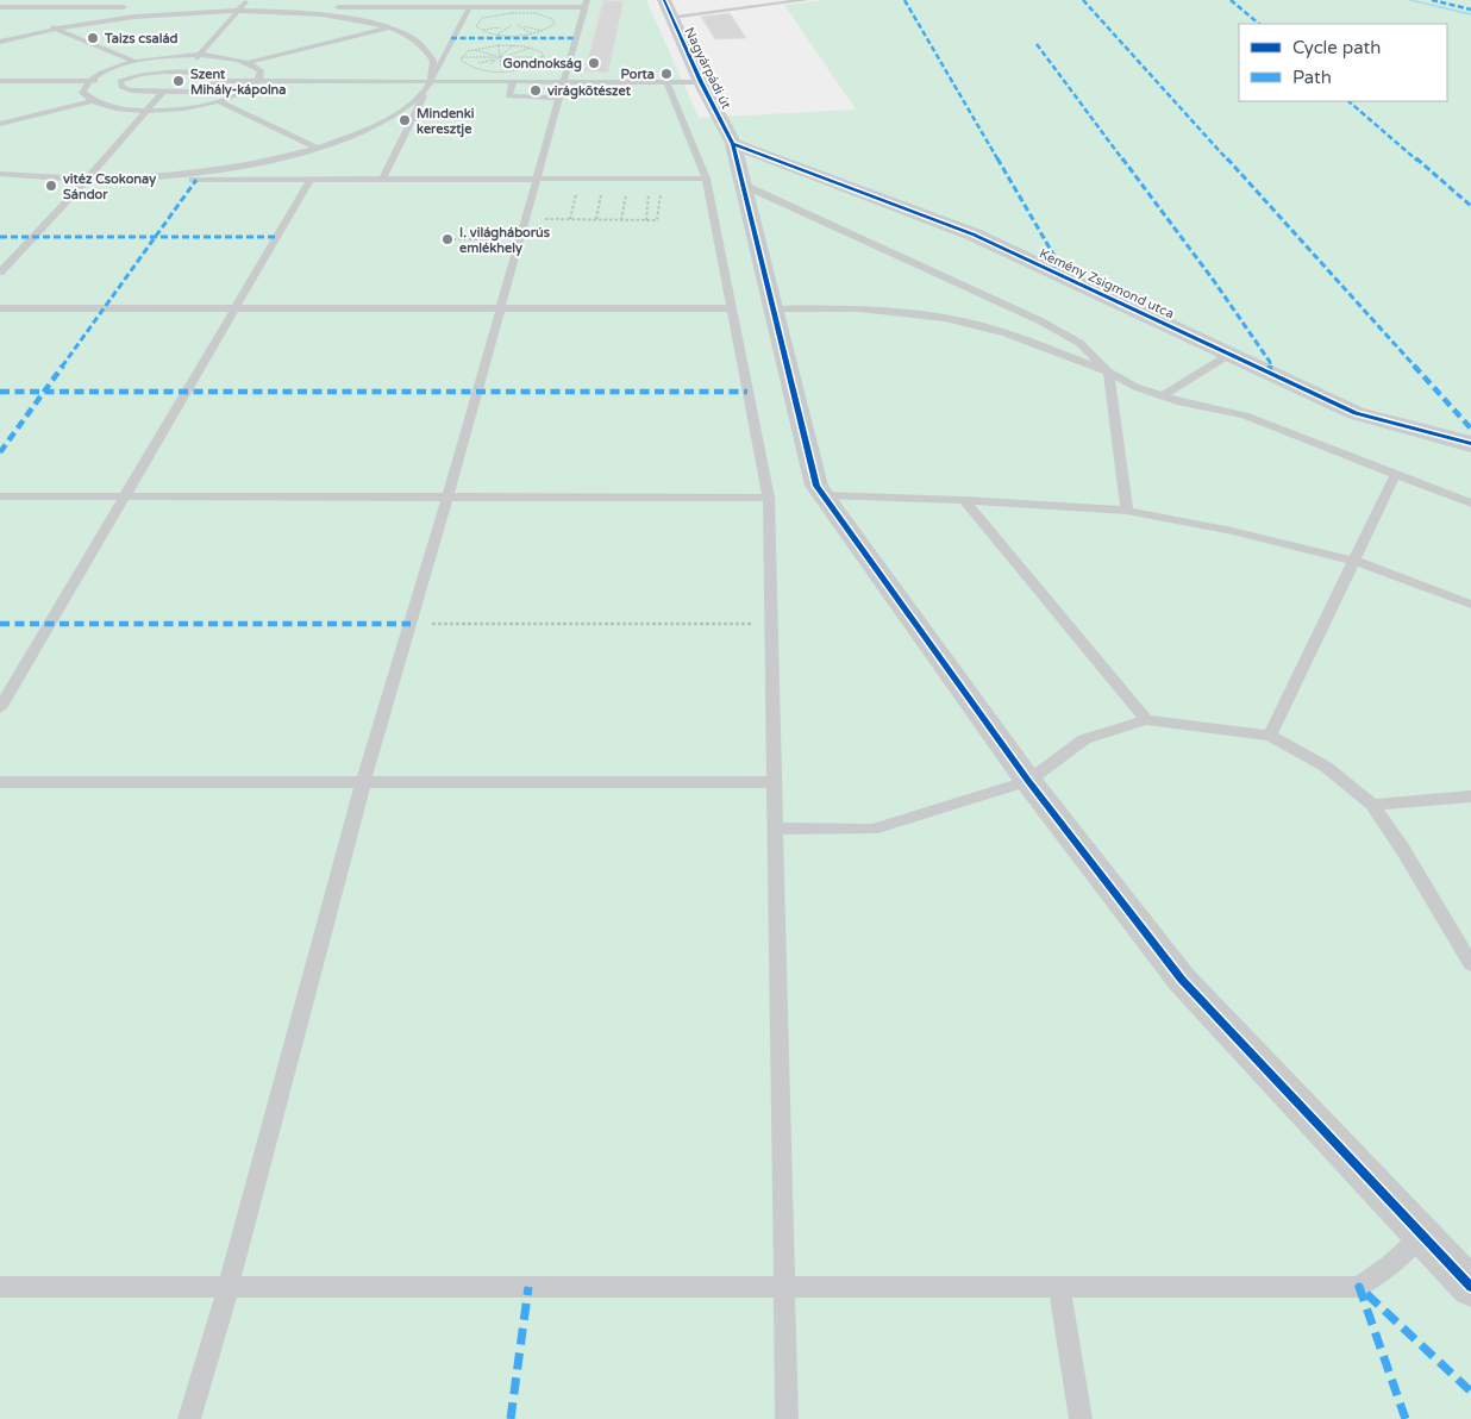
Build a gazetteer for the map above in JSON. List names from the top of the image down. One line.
{"streets":{"street":["Nagyárpádi út","Kemény Zsigmond utca"]},"crossings":[["Nagyárpádi út","Kemény Zsigmond utca"]],"places":["Taizs család","Gondnokság","Porta","Szent Mihály-kápolna","virágkötészet","Mindenki keresztje","vitéz Csokonay Sándor","I. világháborús emlékhely"],"legend":["Cycle path","Path"]}
